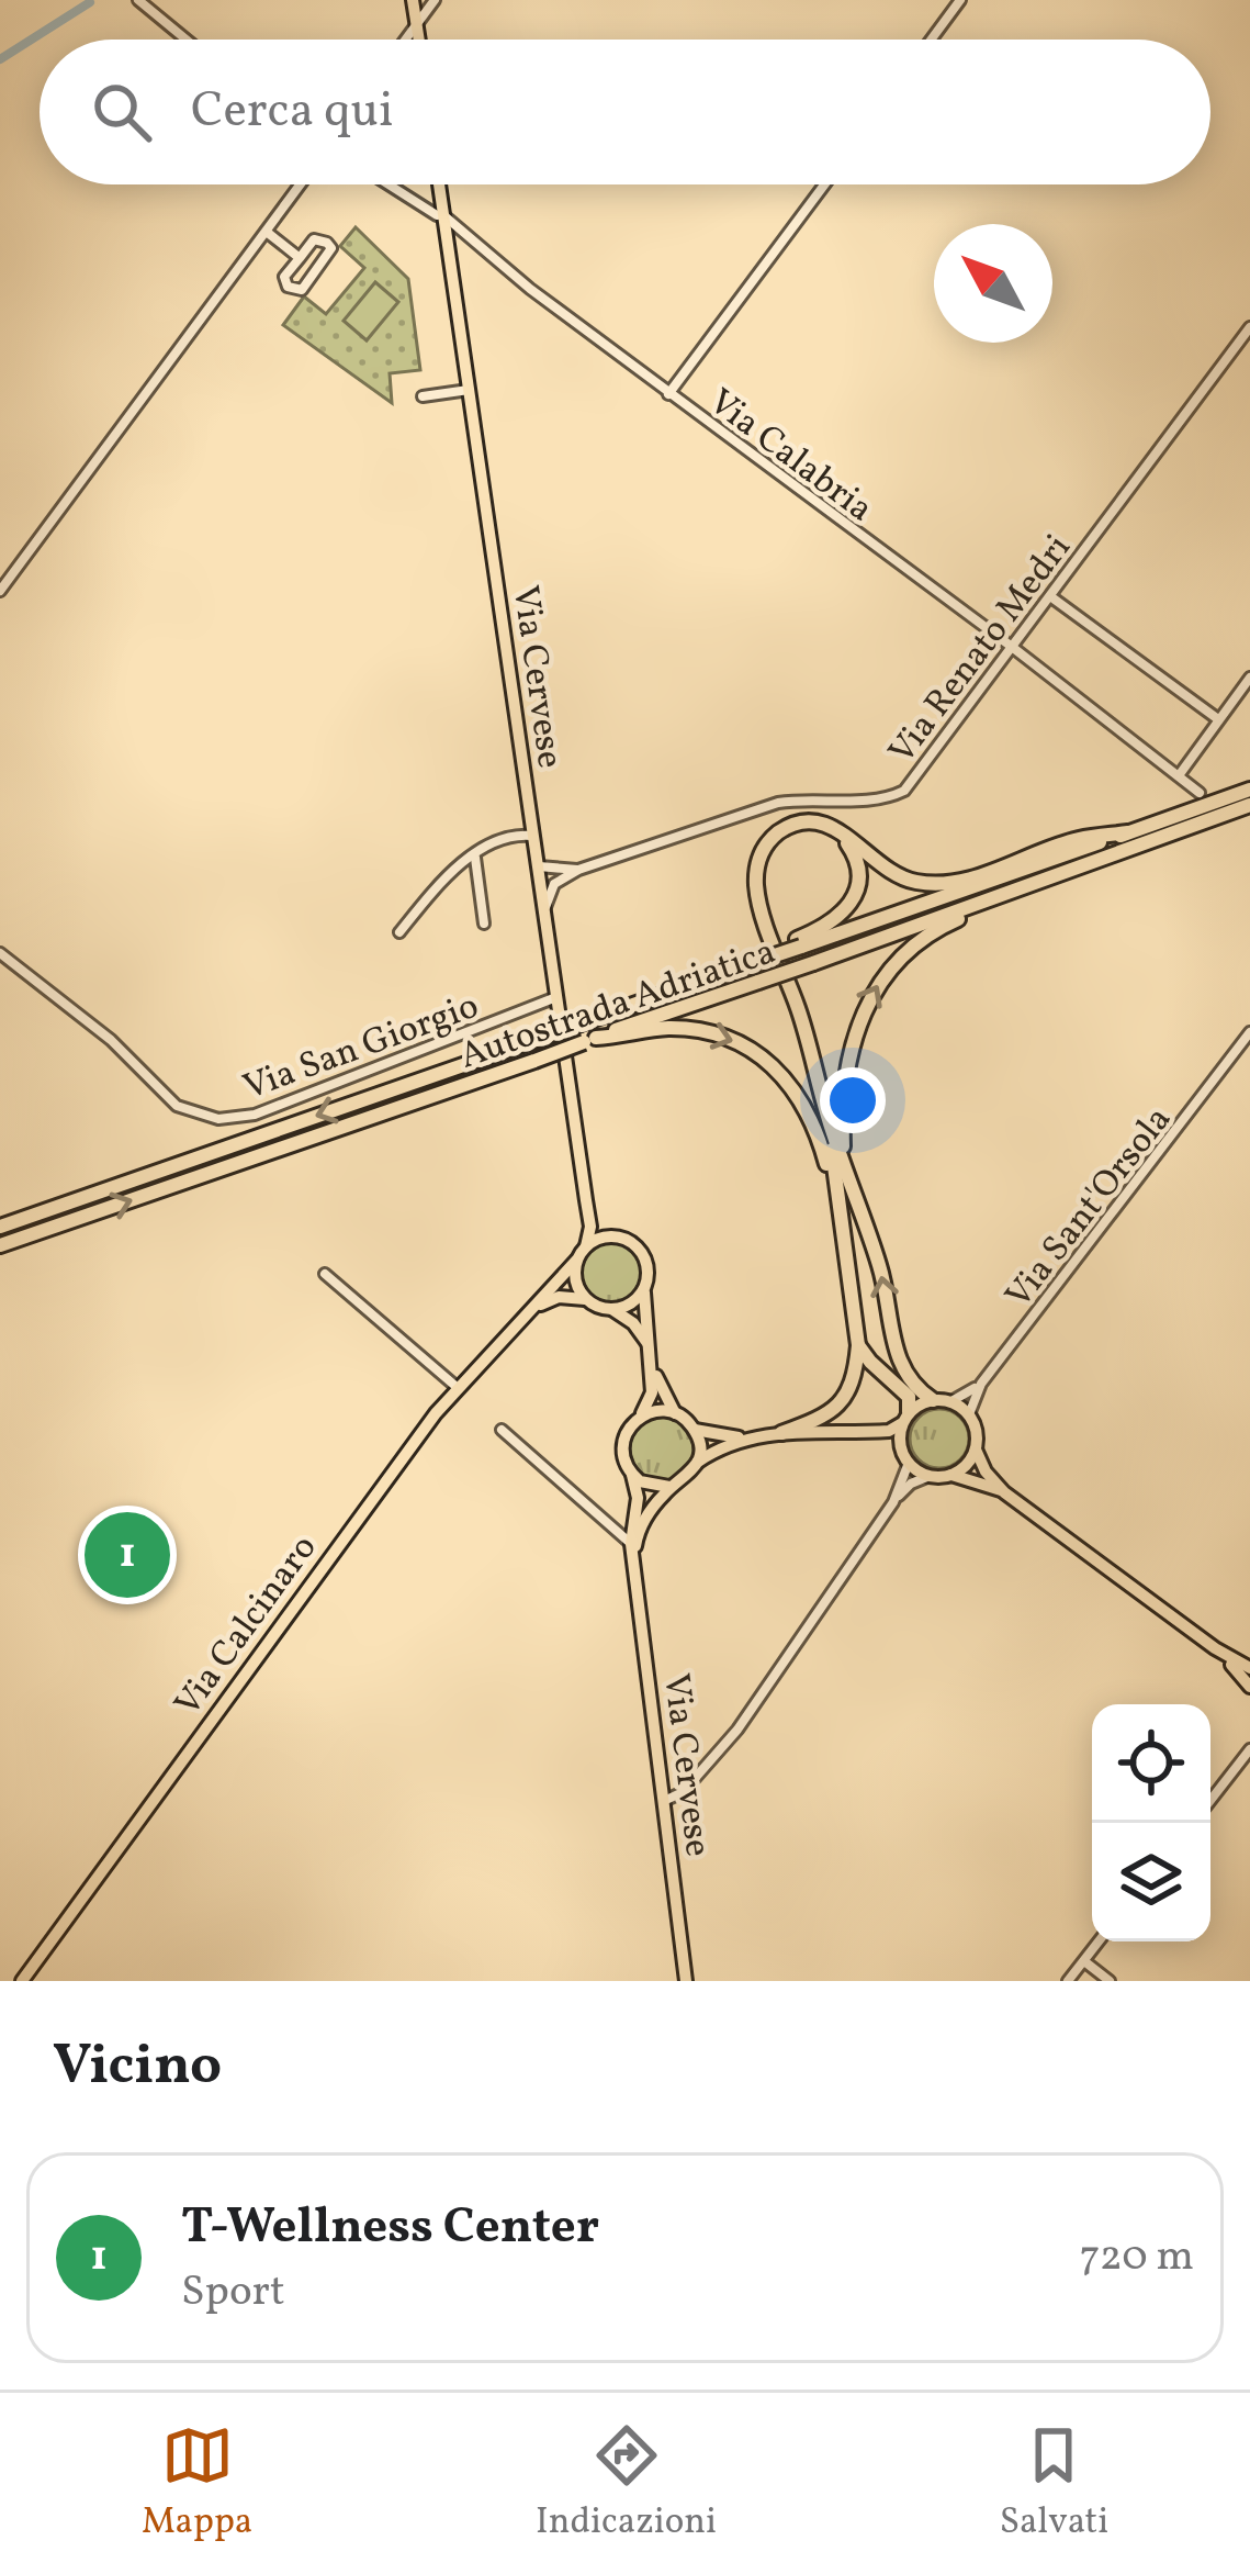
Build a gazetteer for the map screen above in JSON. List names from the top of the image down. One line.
{"streets":{"highway":["Autostrada Adriatica"],"main road":["Via Cervese","Via Calcinaro"],"street":["Via Calabria","Via Renato Medri","Via San Giorgio","Via Sant'Orsola"]},"crossings":[["Via Calabria","Via Renato Medri"],["Via Calabria","Via Cervese"],["Via Renato Medri","Via Cervese"],["Via Cervese","Via San Giorgio"],["Via Cervese","Via Calcinaro"]],"north":"top left","page":{"search":"Cerca qui","pins":"1","heading":"Vicino","list":[{"mark":"1","name":"T-Wellness Center","note":"Sport","value":"720 m"}],"nav":["Mappa","Indicazioni","Salvati"]}}
